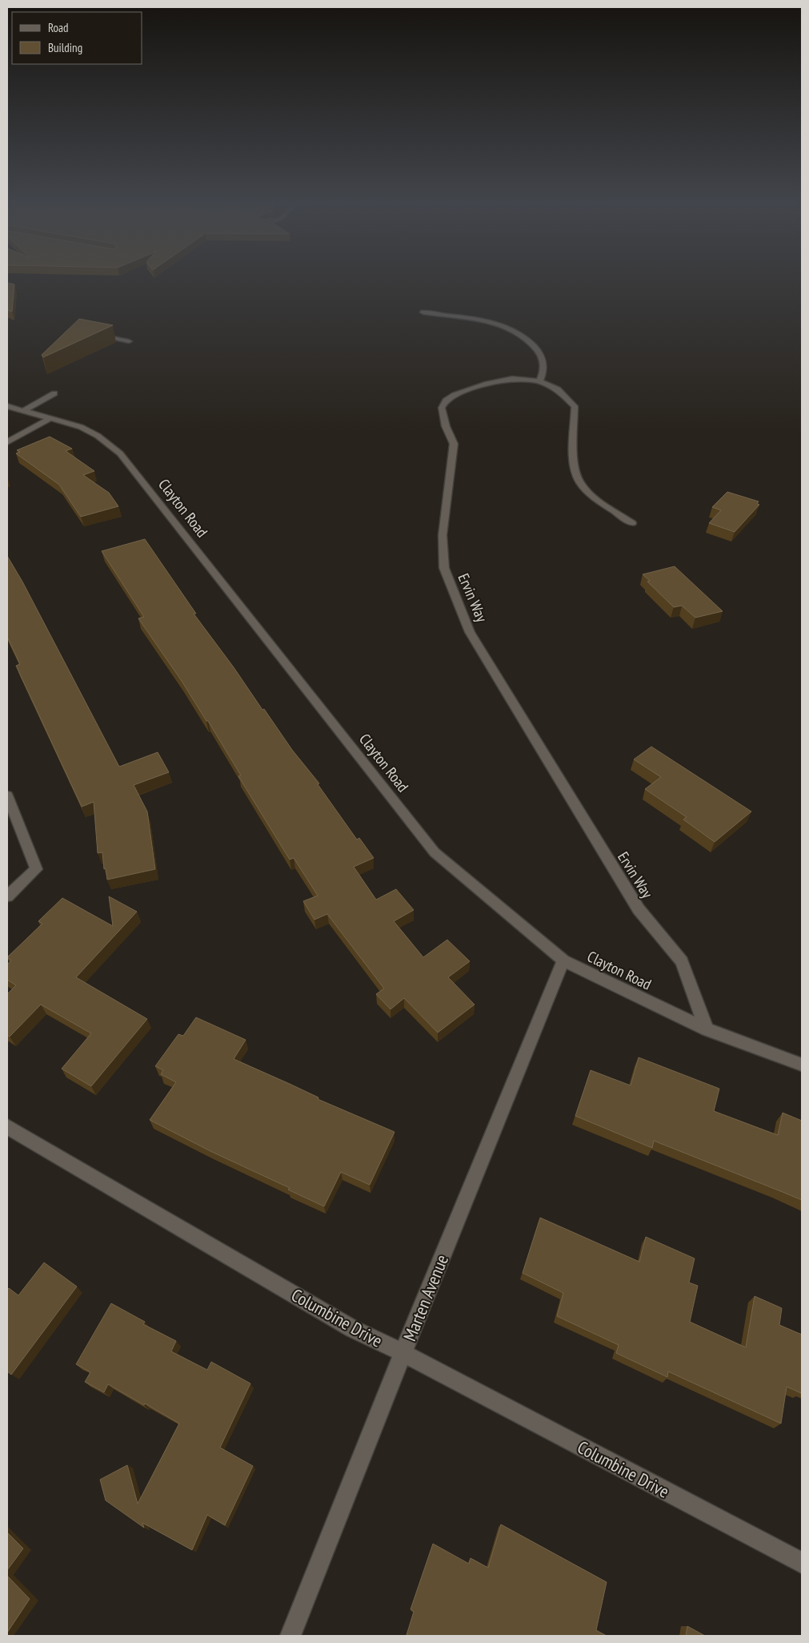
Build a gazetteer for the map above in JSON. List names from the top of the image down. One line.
{"streets":{"street":["Clayton Road","Ervin Way","Marten Avenue","Columbine Drive"]},"crossings":[["Clayton Road","Ervin Way"],["Clayton Road","Marten Avenue"],["Marten Avenue","Columbine Drive"]],"legend":["Road","Building"]}
